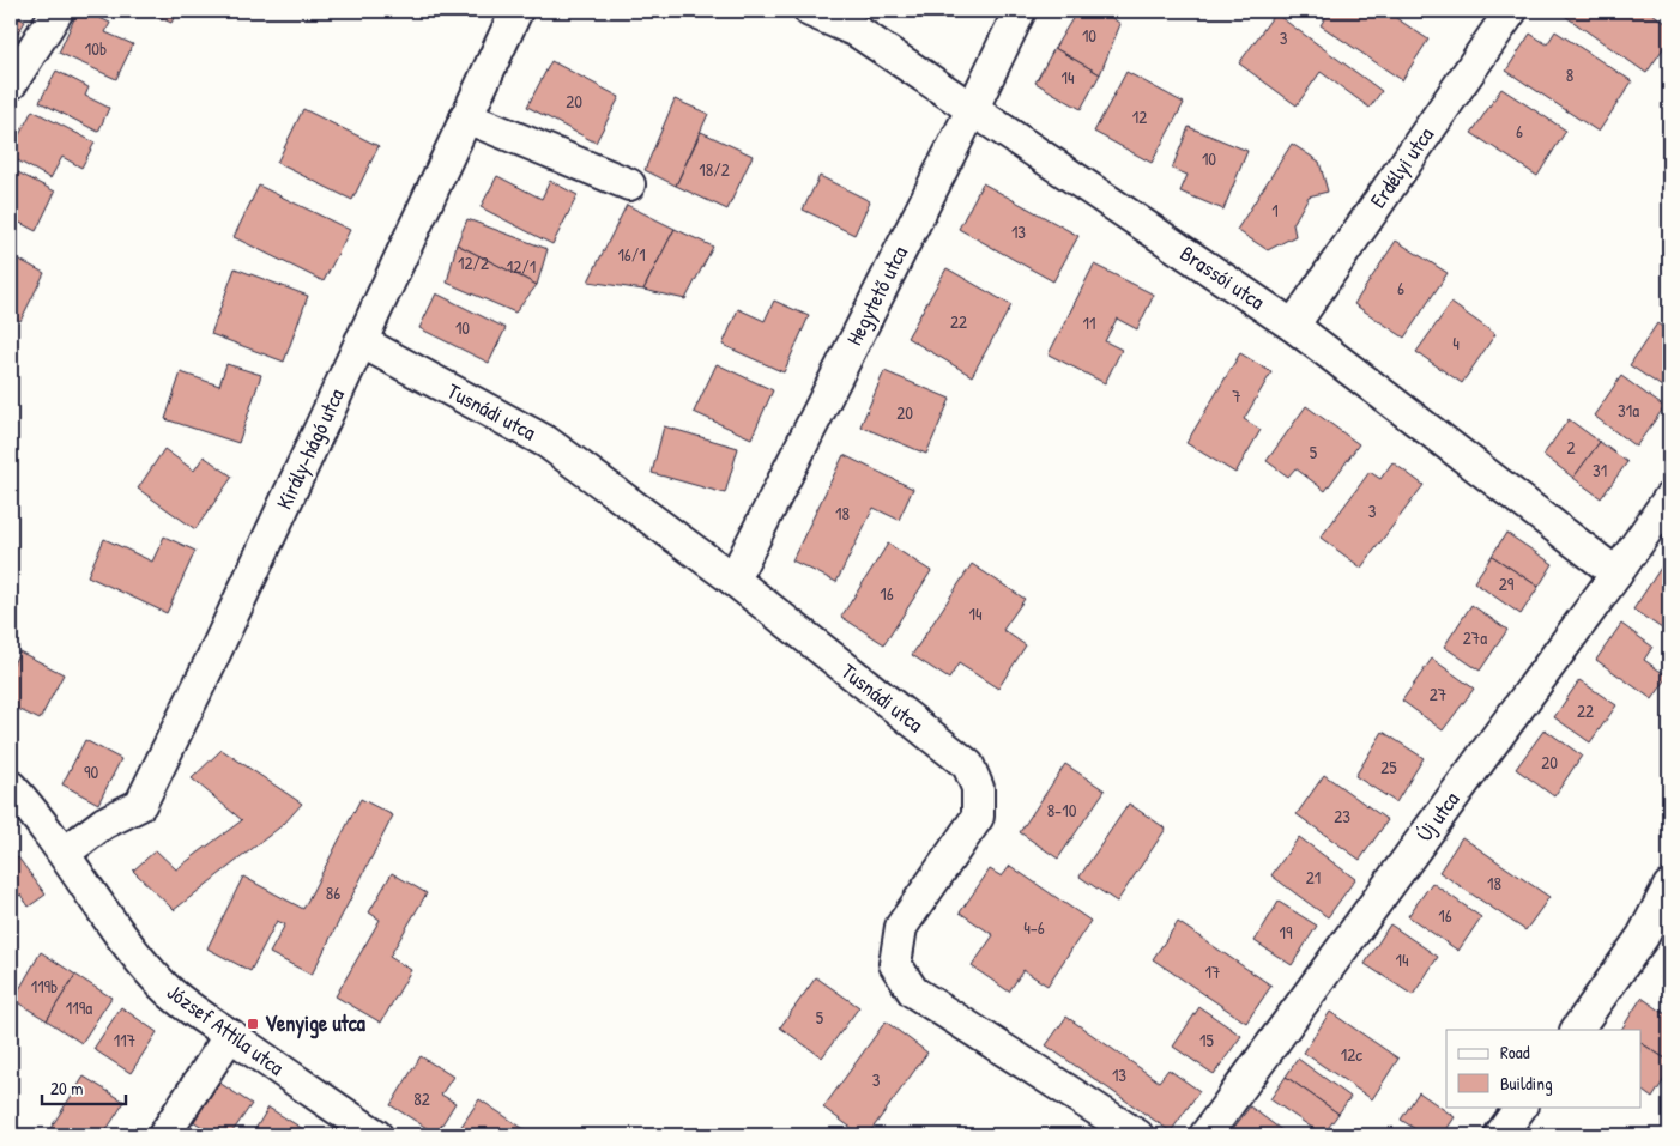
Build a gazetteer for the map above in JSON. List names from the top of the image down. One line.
{"streets":{"street":["Erdélyi utca","Brassói utca","Hegytető utca","Tusnádi utca","Király-hágó utca","Új utca","József Attila utca"]},"crossings":[["Erdélyi utca","Brassói utca"],["Brassói utca","Hegytető utca"],["Brassói utca","Új utca"],["Hegytető utca","Tusnádi utca"],["Tusnádi utca","Király-hágó utca"],["Király-hágó utca","József Attila utca"]],"places":{"transit":["Venyige utca"]},"house_numbers":["10","3","10b","8","14","20","12","6","10","18/2","1","13","16/1","12/2","12/1","6","22","11","10","4","7","31a","20","2","5","31","3","18","29","16","14","27a","27","22","20","25","90","8-10","23","21","18","86","16","4-6","19","14","17","119b","119a","5","117","15","12c","13","3","82"],"legend":["Road","Building"],"scale_bar":"20 m"}
